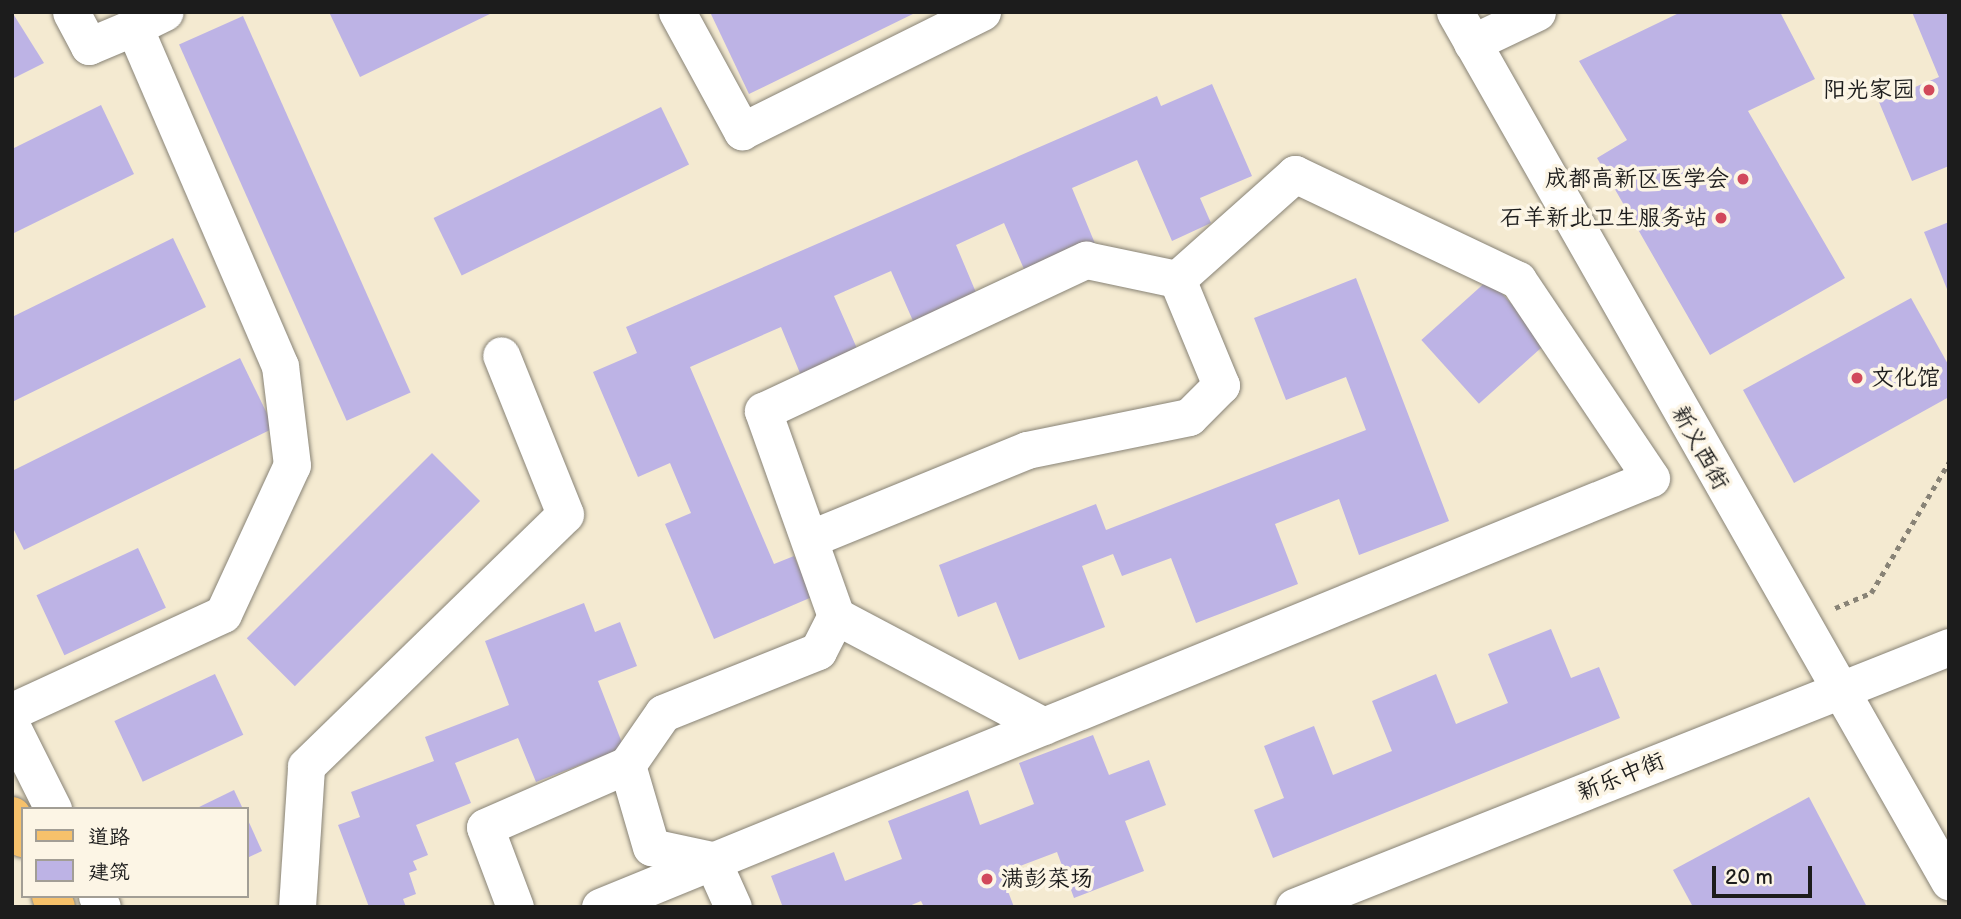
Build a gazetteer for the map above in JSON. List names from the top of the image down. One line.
{"streets":{"street":["新义西街","新乐中街"]},"crossings":[["新义西街","新乐中街"]],"places":["阳光家园","成都高新区医学会","石羊新北卫生服务站","文化馆","满彭菜场"],"legend":["道路","建筑"],"scale_bar":"20 m"}
